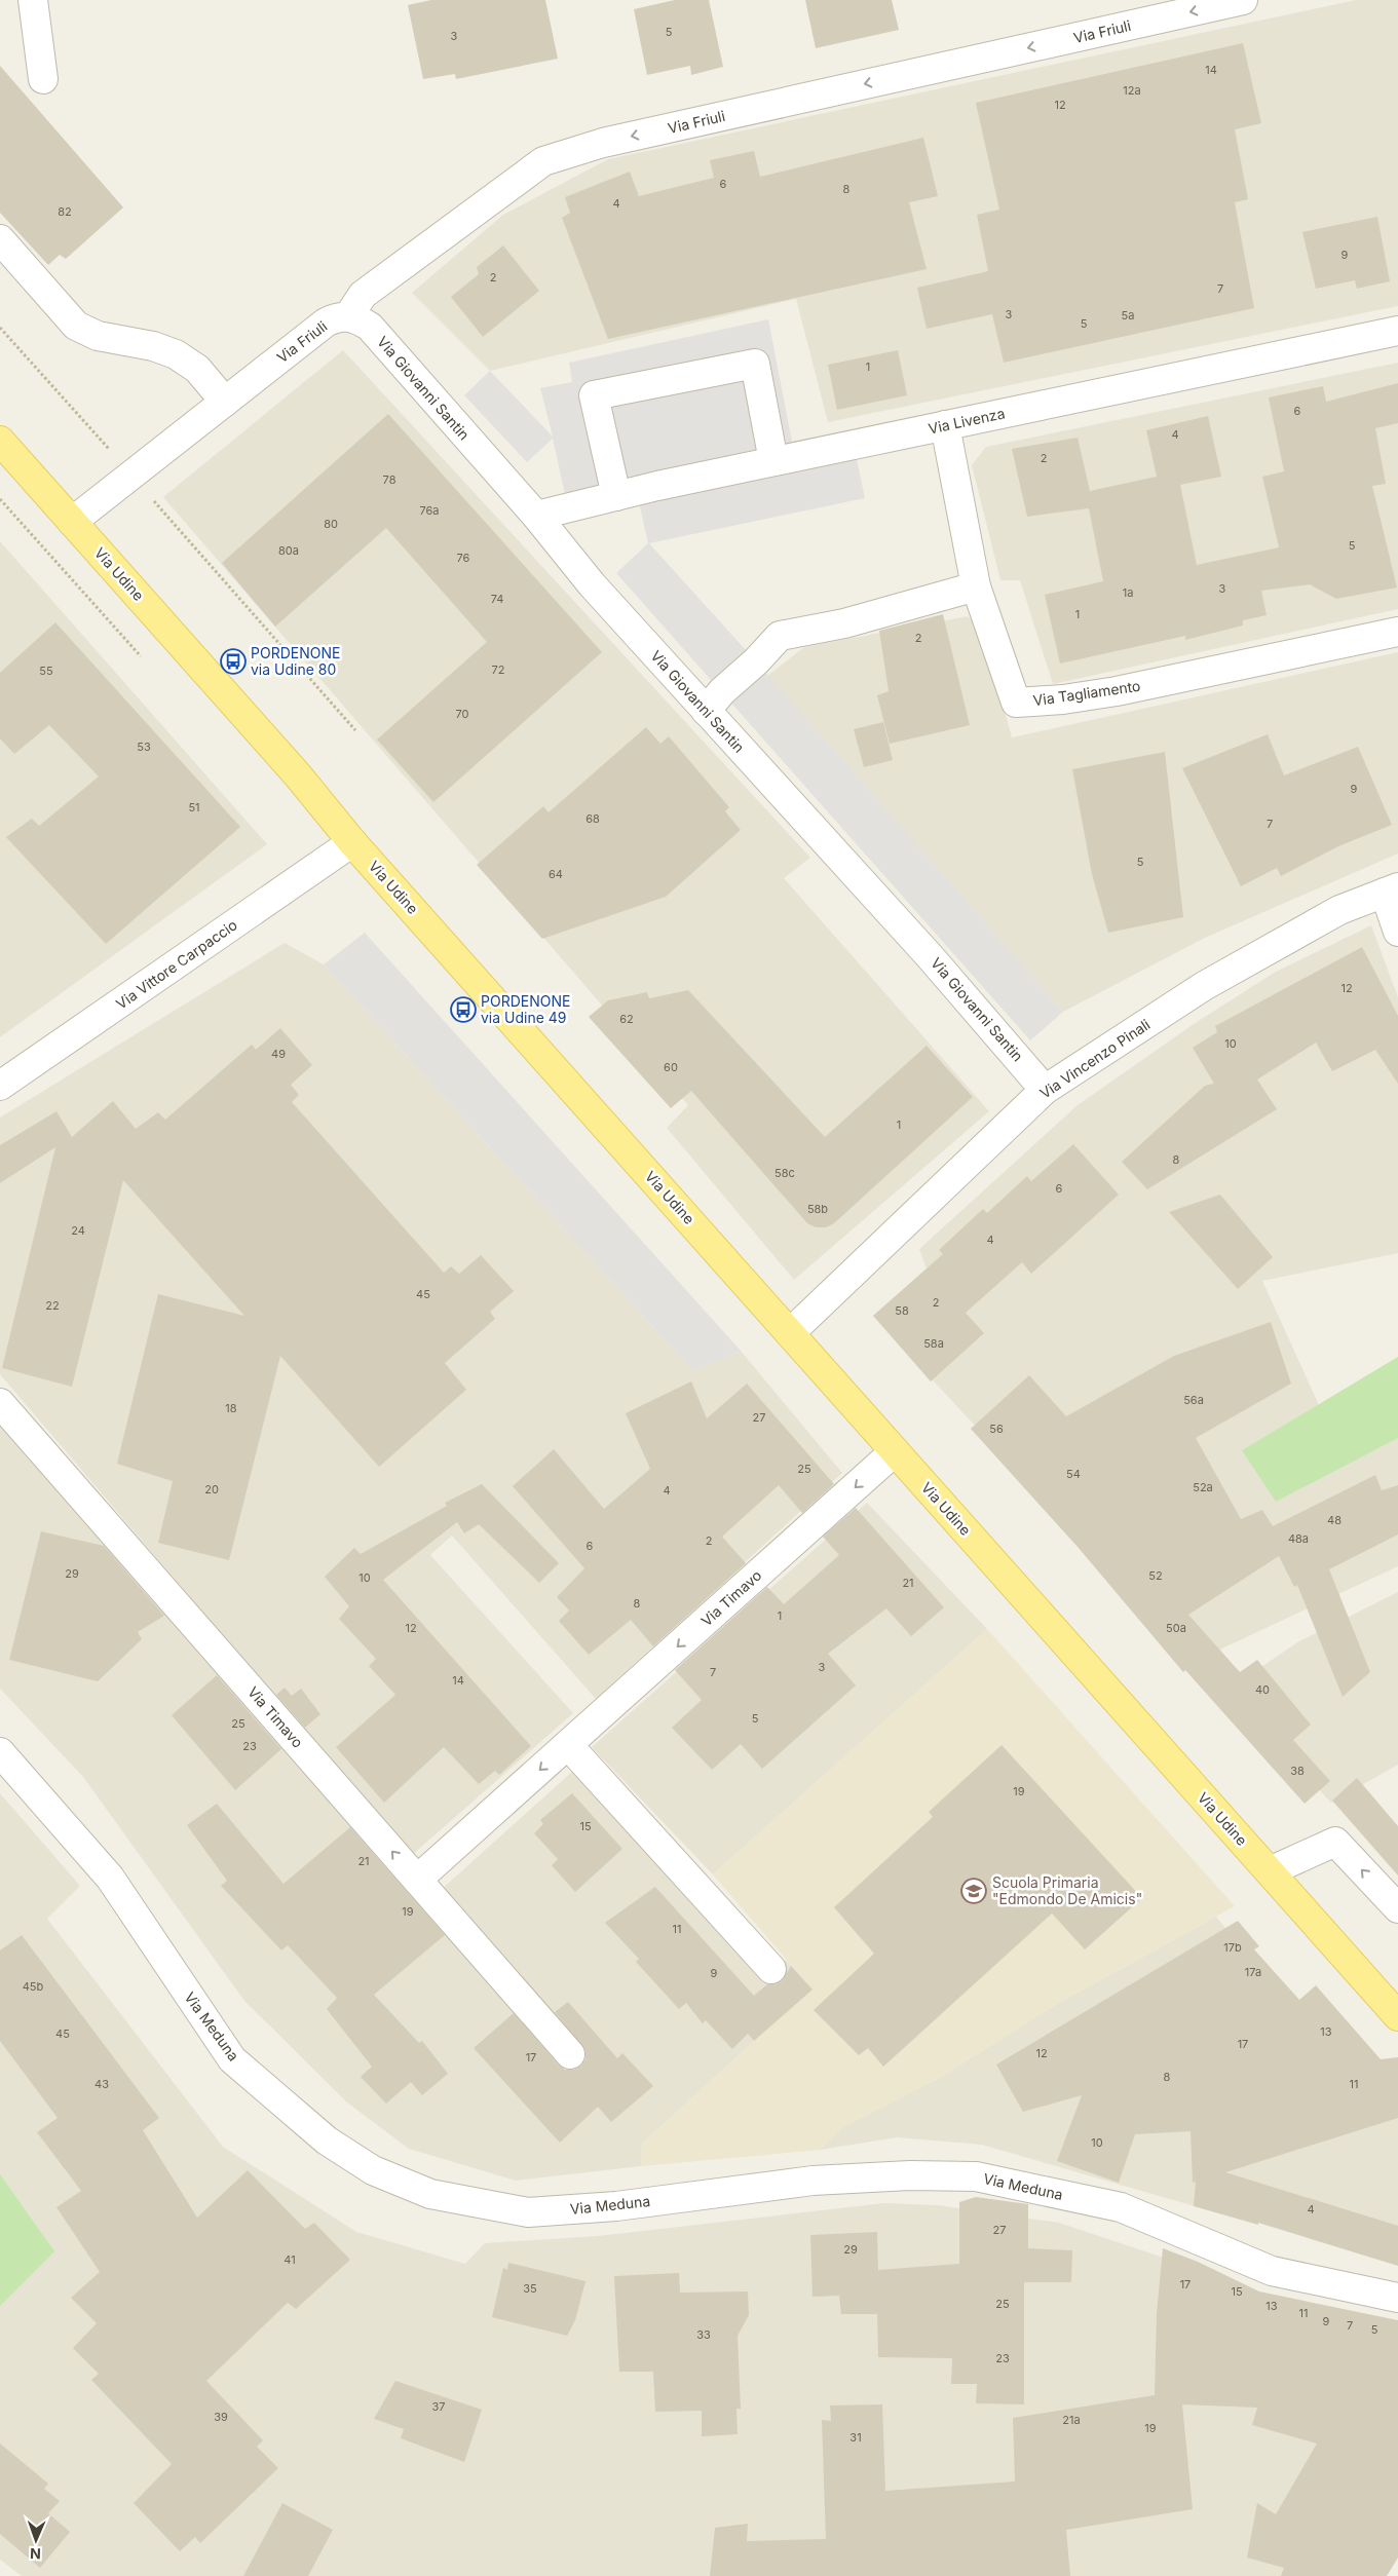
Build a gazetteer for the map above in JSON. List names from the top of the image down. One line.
{"streets":{"main road":["Via Udine"],"street":["Via Friuli","Via Giovanni Santin","Via Livenza","Via Tagliamento","Via Vittore Carpaccio","Via Vincenzo Pinali","Via Timavo","Via Meduna"]},"crossings":[["Via Friuli","Via Giovanni Santin"],["Via Giovanni Santin","Via Livenza"],["Via Giovanni Santin","Via Vincenzo Pinali"],["Via Udine","Via Vittore Carpaccio"],["Via Udine","Via Vincenzo Pinali"],["Via Udine","Via Timavo"]],"one_way":["Via Friuli"],"places":{"bus stop":["PORDENONE via Udine 80","PORDENONE via Udine 49"],"school or university":["Scuola Primaria \"Edmondo De Amicis\""]},"house_numbers":["5","3","14","12a","12","6","8","4","82","9","2","7","3","5a","5","1","6","4","2","78","76a","80","5","80a","76","3","1a","74","1","2","72","55","70","53","9","51","68","7","5","64","12","62","10","49","60","1","8","58c","6","58b","24","4","45","2","22","58","58a","56a","18","27","56","25","54","52a","20","4","48","48a","2","6","29","52","10","21","8","1","12","50a","3","7","14","40","5","25","23","38","19","15","21","19","11","17b","17a","9","45b","13","45","17","12","17","8","43","11","10","4","27","29","41","17","35","15","25","13","11","9","7","5","33","23","37","39","21a","19","31"],"north":"bottom"}
